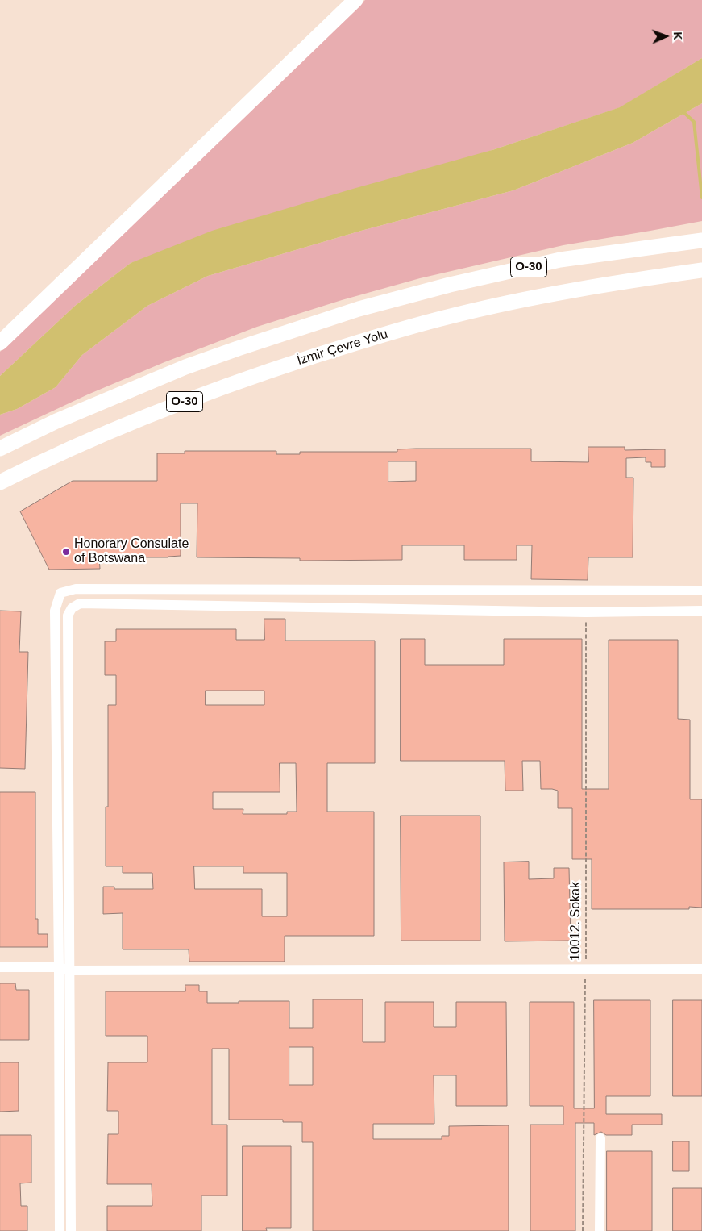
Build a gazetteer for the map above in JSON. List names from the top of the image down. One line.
{"streets":{"highway":["O-30","İzmir Çevre Yolu"],"path":["10012. Sokak"]},"places":["Honorary Consulate of Botswana"],"north":"right"}
